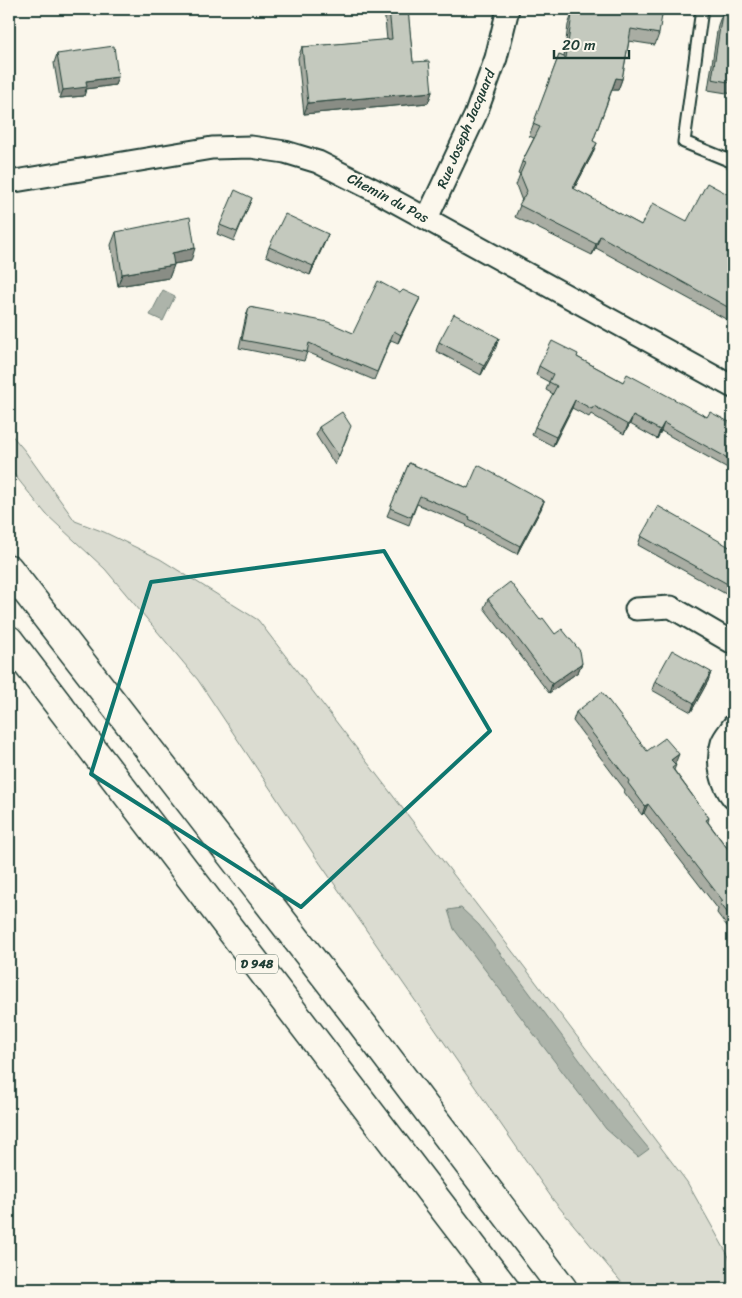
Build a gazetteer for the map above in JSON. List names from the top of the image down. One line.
{"streets":{"highway":["D 948"],"street":["Rue Joseph Jacquard","Chemin du Pas"]},"crossings":[["Rue Joseph Jacquard","Chemin du Pas"]],"scale_bar":"20 m"}
